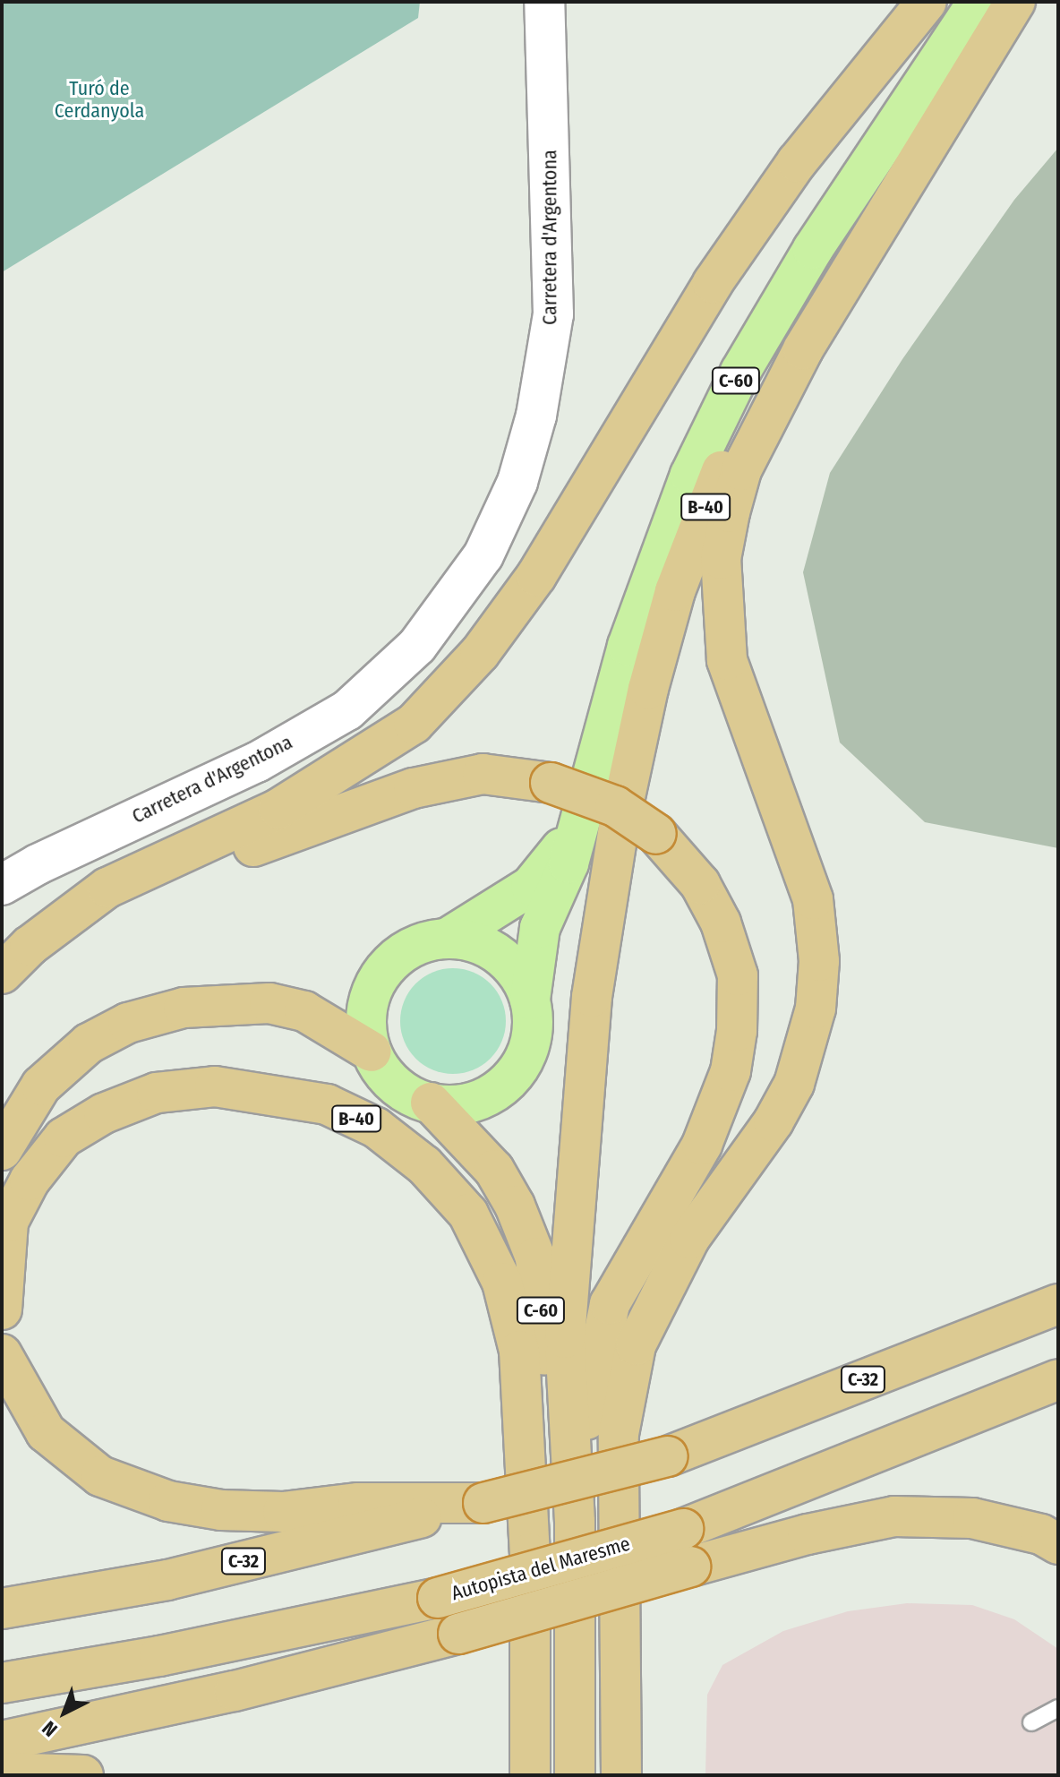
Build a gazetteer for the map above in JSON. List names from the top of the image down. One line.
{"streets":{"highway":["C-60","B-40","C-32","Autopista del Maresme"],"street":["Carretera d'Argentona"]},"crossings":[["C-60","B-40"]],"parks":["Turó de Cerdanyola"],"north":"bottom left"}
